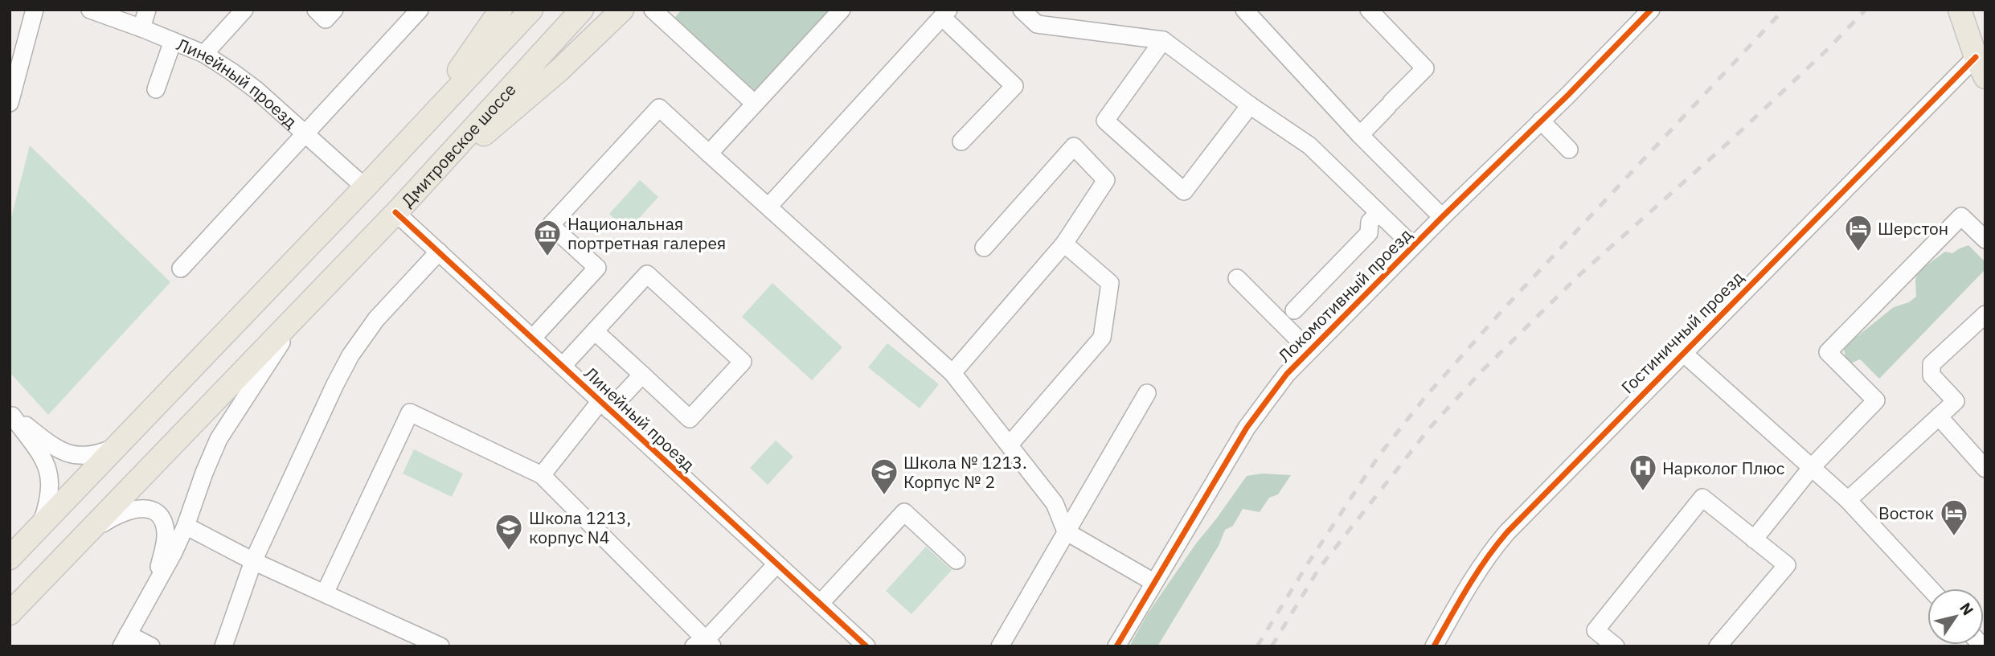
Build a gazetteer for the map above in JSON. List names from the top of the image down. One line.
{"streets":{"main road":["Дмитровское шоссе"],"street":["Линейный проезд","Локомотивный проезд","Гостиничный проезд"]},"crossings":[["Линейный проезд","Дмитровское шоссе"]],"places":{"hotel":["Шерстон","Восток"],"museum":["Национальная портретная галерея"],"hospital":["Нарколог Плюс"],"school or university":["Школа № 1213. Корпус № 2","Школа 1213, корпус N4"]},"north":"top right"}
